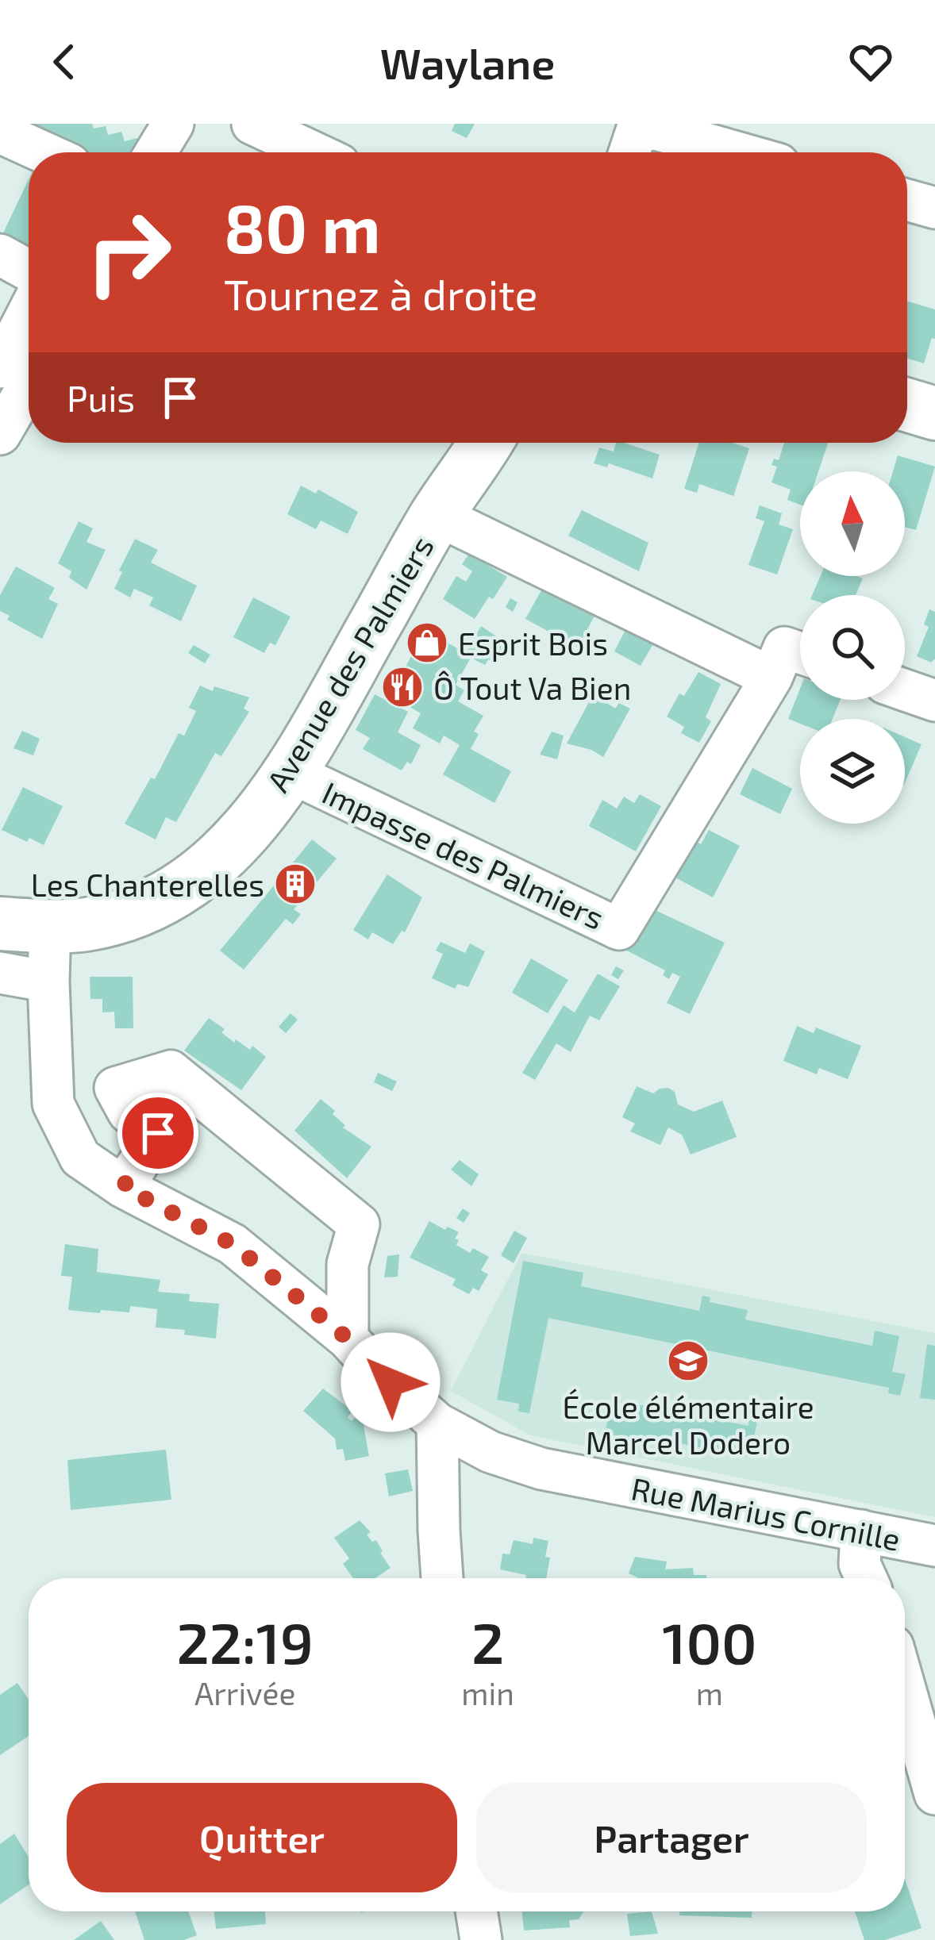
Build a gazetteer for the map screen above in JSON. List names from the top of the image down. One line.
{"streets":{"main road":["Avenue des Palmiers"],"street":["Impasse des Palmiers","Rue Marius Cornille"]},"crossings":[["Avenue des Palmiers","Impasse des Palmiers"],["Avenue des Palmiers","Rue Marius Cornille"]],"places":{"shop":["Esprit Bois"],"restaurant":["Ô Tout Va Bien"],"building":["Les Chanterelles"],"school or university":["École élémentaire Marcel Dodero"]},"north":"top","page":{"header":"Waylane","turn":["80 m","Tournez à droite"],"then":"Puis","eta":["22:19","Arrivée","2","min","100","m"],"buttons":["Quitter","Partager"]}}
